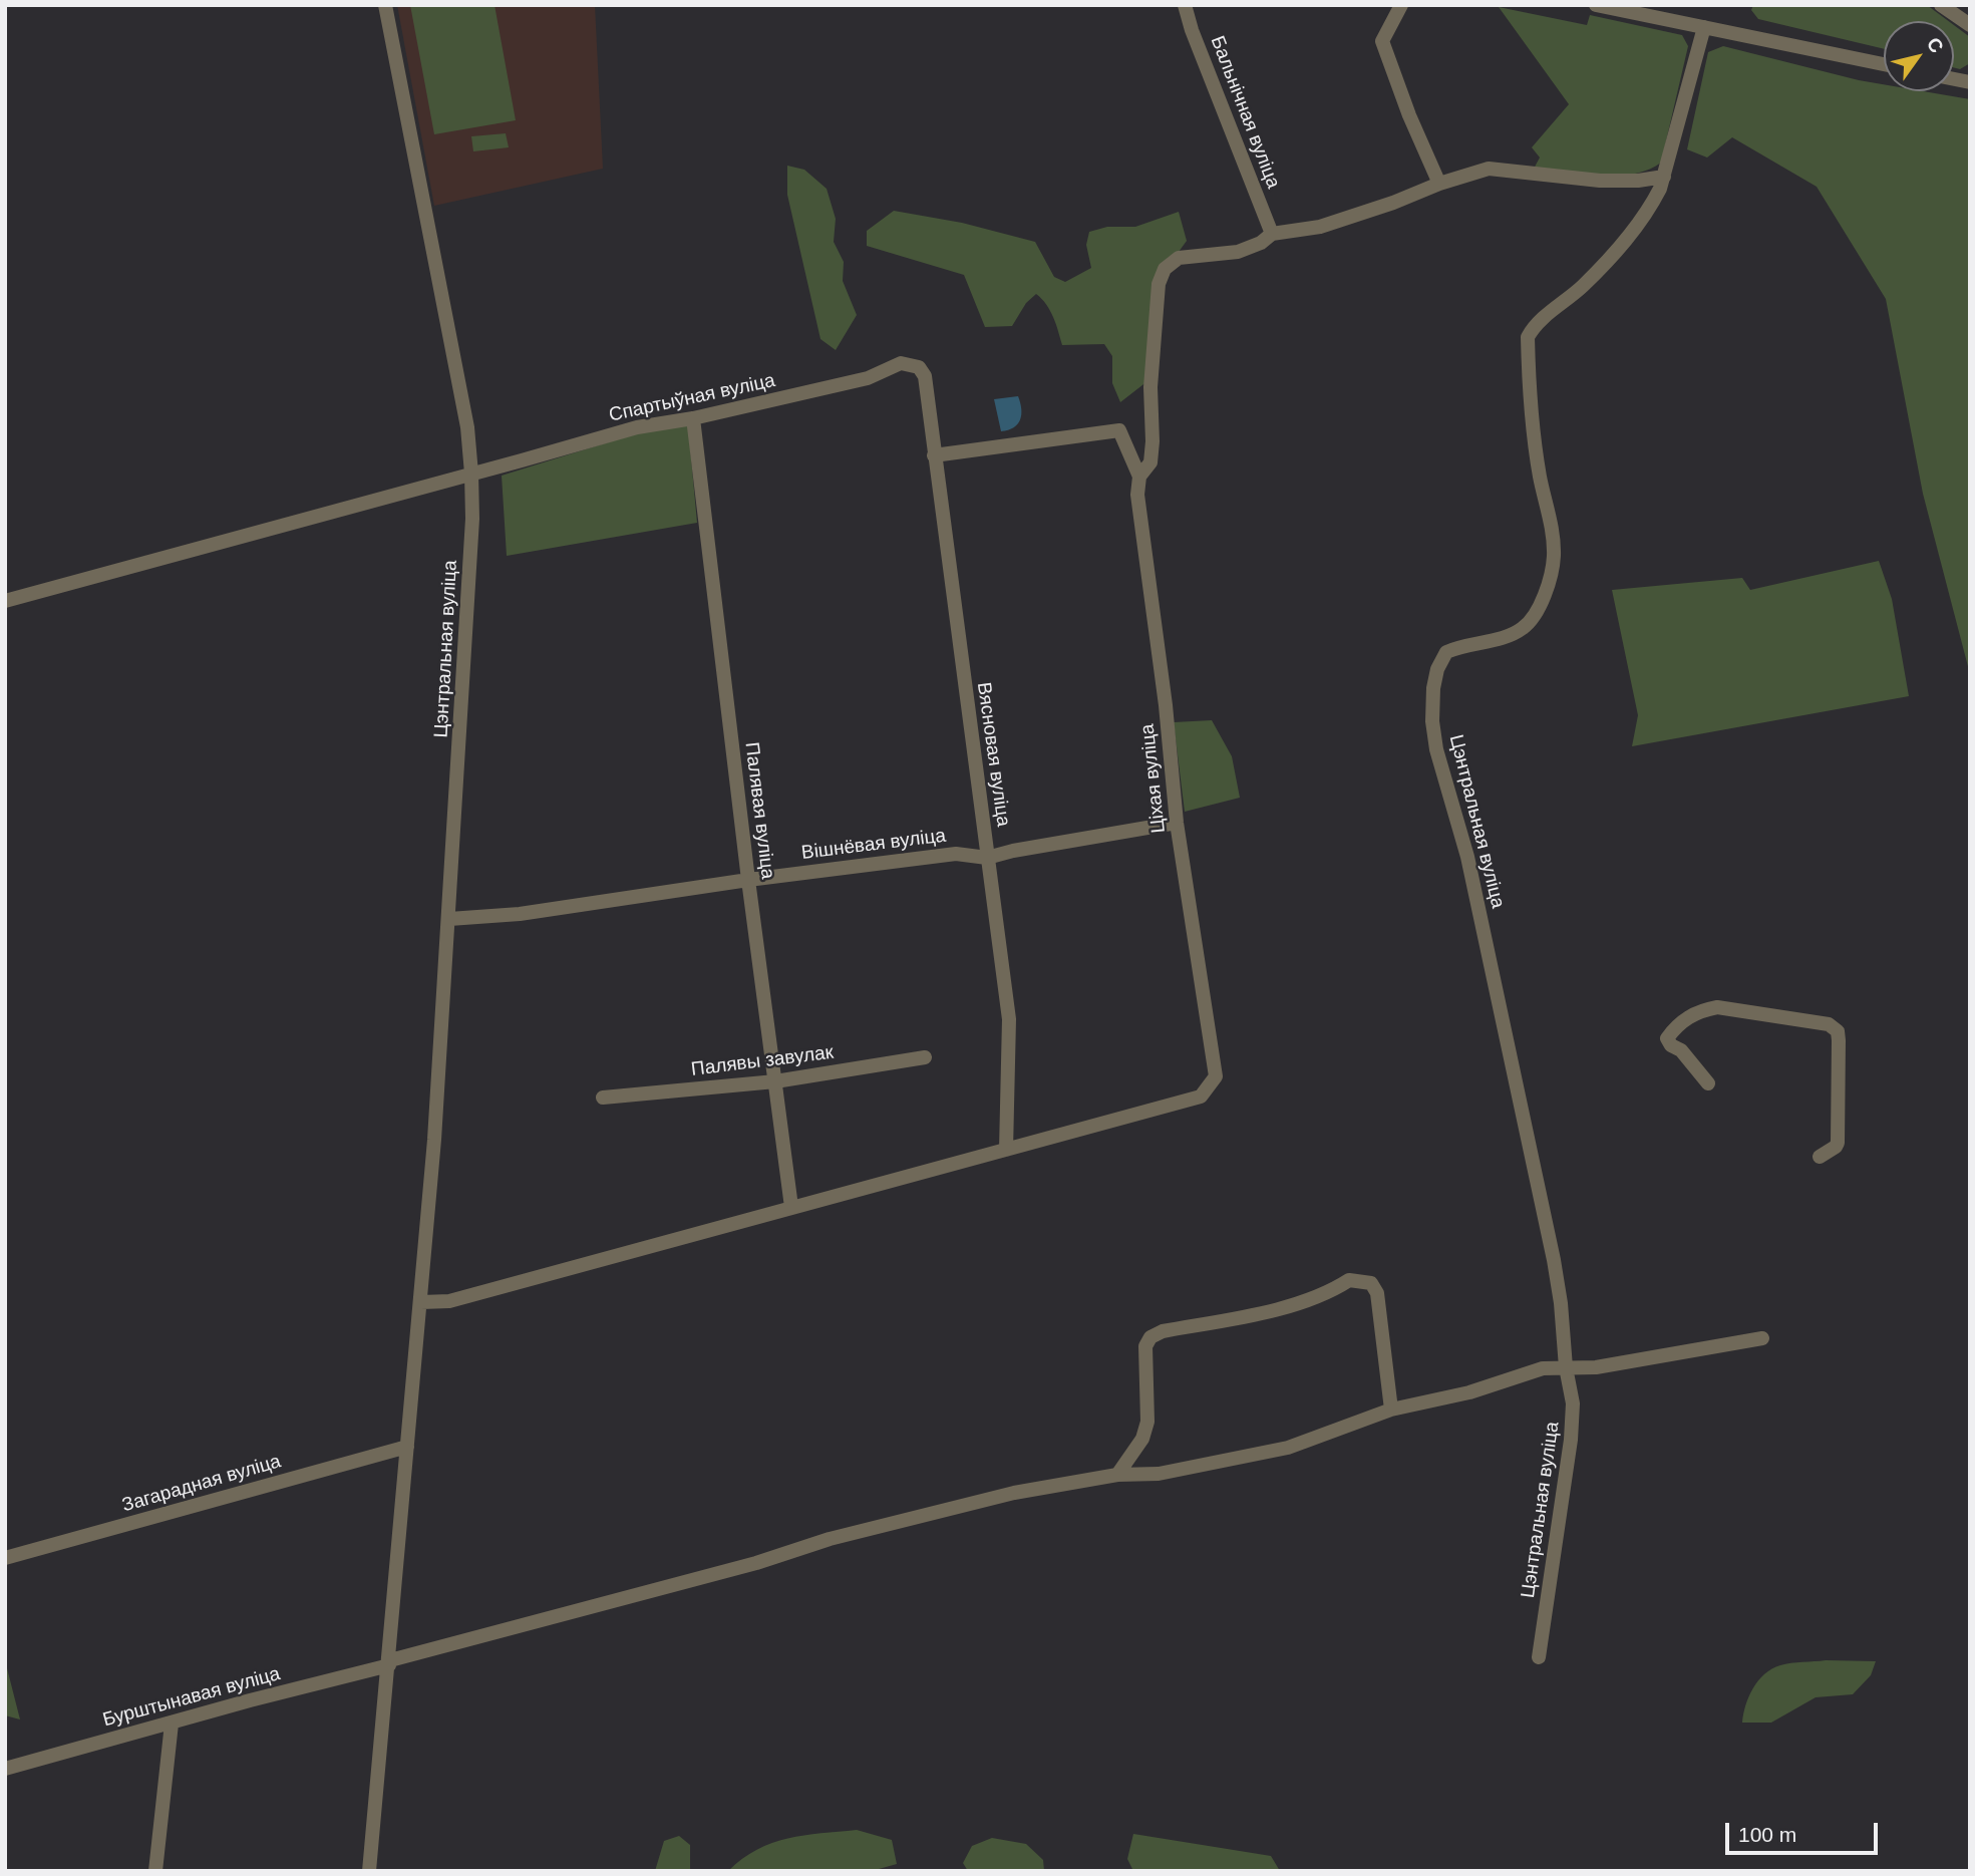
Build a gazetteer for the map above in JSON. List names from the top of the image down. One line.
{"streets":{"street":["Бальнічная вуліца","Спартыўная вуліца","Цэнтральная вуліца","Вясновая вуліца","Ціхая вуліца","Палявая вуліца","Вішнёвая вуліца","Палявы завулак","Загарадная вуліца","Бурштынавая вуліца"]},"crossings":[["Спартыўная вуліца","Цэнтральная вуліца"],["Спартыўная вуліца","Вясновая вуліца"],["Спартыўная вуліца","Палявая вуліца"],["Цэнтральная вуліца","Вішнёвая вуліца"],["Цэнтральная вуліца","Загарадная вуліца"],["Цэнтральная вуліца","Бурштынавая вуліца"],["Вясновая вуліца","Ціхая вуліца"],["Вясновая вуліца","Вішнёвая вуліца"],["Ціхая вуліца","Вішнёвая вуліца"],["Палявая вуліца","Вішнёвая вуліца"],["Палявая вуліца","Палявы завулак"]],"scale_bar":"100 m","north":"top right"}
